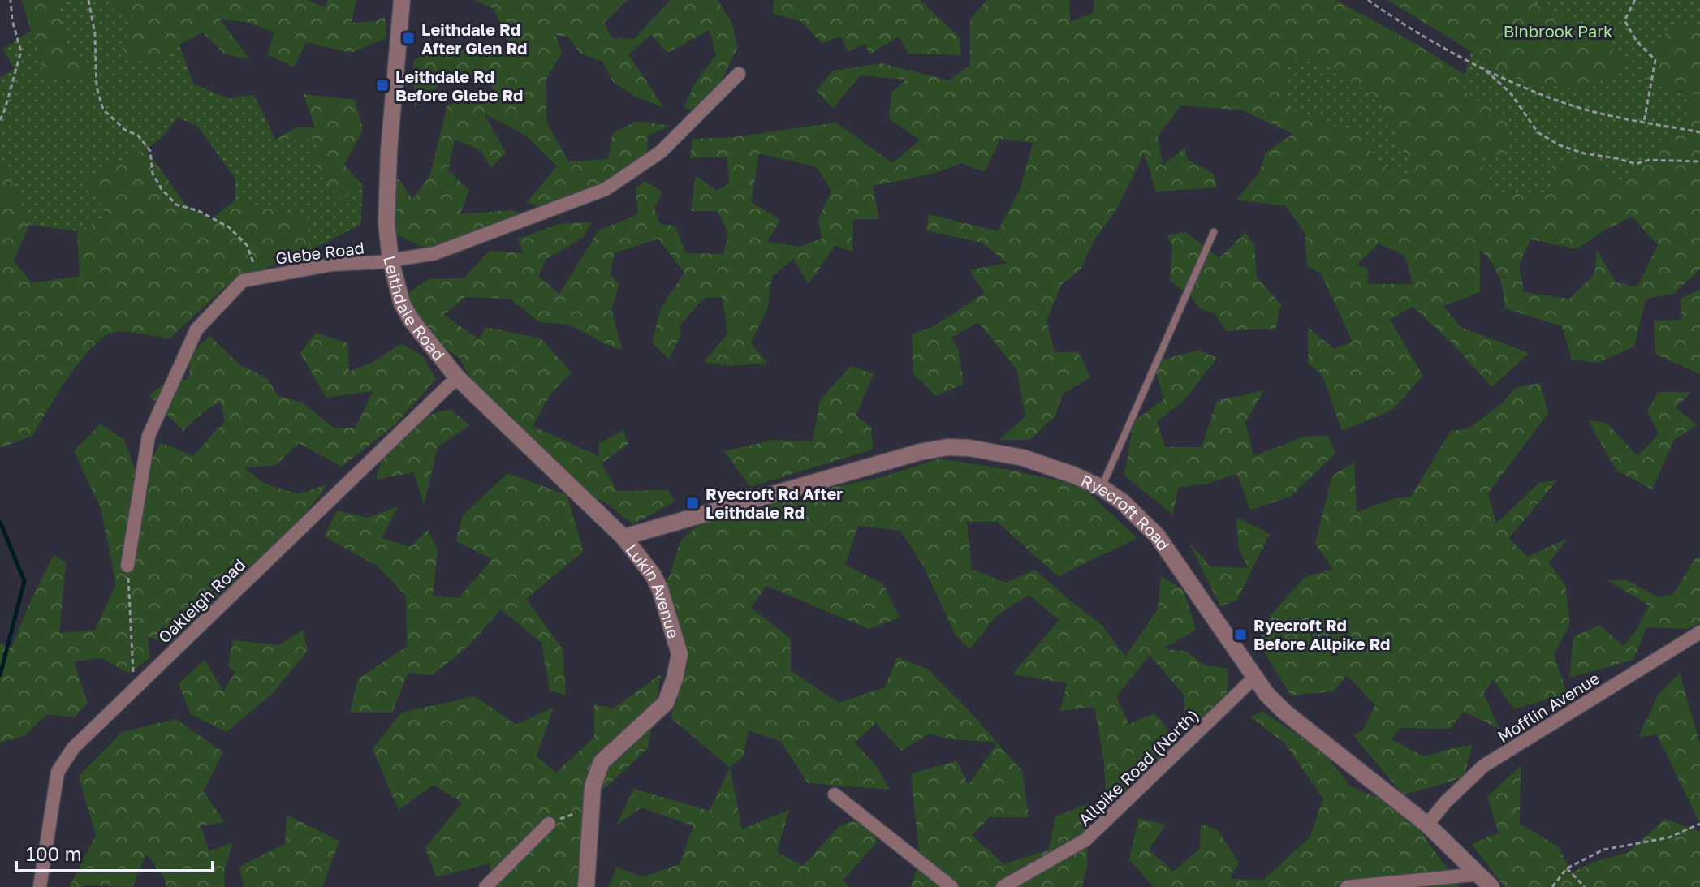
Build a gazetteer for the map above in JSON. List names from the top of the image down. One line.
{"streets":{"street":["Glebe Road","Leithdale Road","Ryecroft Road","Lukin Avenue","Oakleigh Road","Mofflin Avenue","Allpike Road (North)"]},"crossings":[["Glebe Road","Leithdale Road"],["Leithdale Road","Ryecroft Road"],["Leithdale Road","Lukin Avenue"],["Leithdale Road","Oakleigh Road"],["Ryecroft Road","Lukin Avenue"],["Ryecroft Road","Mofflin Avenue"],["Ryecroft Road","Allpike Road (North)"]],"parks":["Binbrook Park"],"places":{"transit":["Leithdale Rd After Glen Rd","Leithdale Rd Before Glebe Rd","Ryecroft Rd After Leithdale Rd","Ryecroft Rd Before Allpike Rd"]},"scale_bar":"100 m"}
